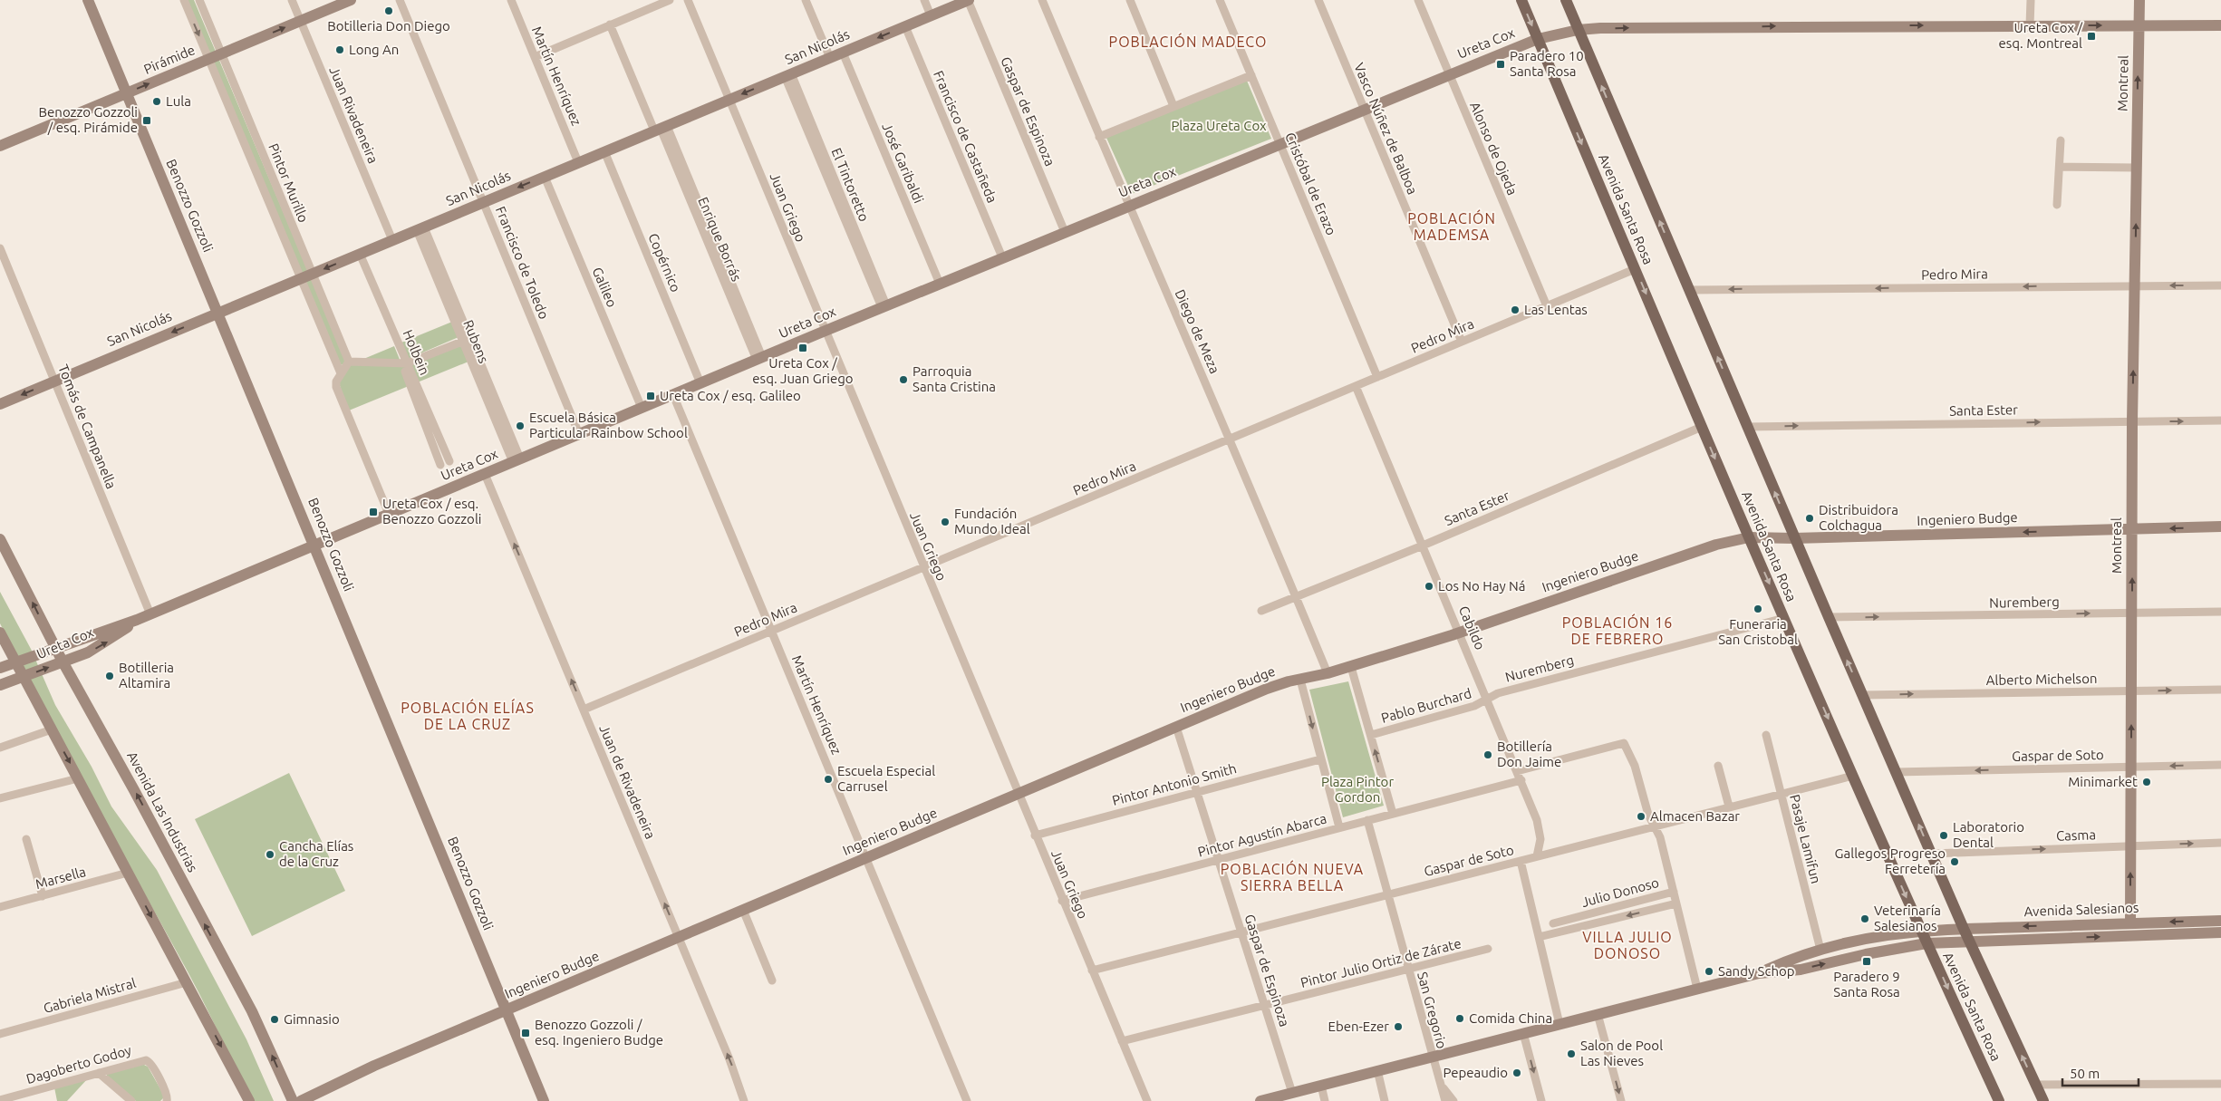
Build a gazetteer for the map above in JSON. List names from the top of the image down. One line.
{"streets":{"main road":["Avenida Santa Rosa"],"street":["Ureta Cox","San Nicolás","Pirámide","Martín Henríquez","Montreal","Gaspar de Espinoza","Juan Rivadeneira","Vasco Núñez de Balboa","Francisco de Castañeda","Alonso de Ojeda","José Garibaldi","Pintor Murillo","Cristóbal de Erazo","El Tintoretto","Benozzo Gozzoli","Juan Griego","Enrique Borrás","Francisco de Toledo","Copérnico","Pedro Mira","Galileo","Diego de Meza","Rubens","Holbein","Santa Ester","Tomás de Campanella","Ingeniero Budge","Nuremberg","Cabildo","Alberto Michelson","Pablo Burchard","Gaspar de Soto","Juan de Rivadeneira","Pintor Antonio Smith","Avenida Las Industrias","Pintor Agustín Abarca","Casma","Pasaje Lamifun","Marsella","Julio Donoso","Avenida Salesianos","Pintor Julio Ortiz de Zárate","Gabriela Mistral","San Gregorio","Dagoberto Godoy"]},"crossings":[["Ureta Cox","Martín Henríquez"],["Ureta Cox","Montreal"],["Ureta Cox","Gaspar de Espinoza"],["Ureta Cox","Vasco Núñez de Balboa"],["Ureta Cox","Francisco de Castañeda"],["Ureta Cox","Alonso de Ojeda"],["Ureta Cox","José Garibaldi"],["Ureta Cox","Pintor Murillo"],["Ureta Cox","Cristóbal de Erazo"],["Ureta Cox","El Tintoretto"],["Ureta Cox","Benozzo Gozzoli"],["Ureta Cox","Juan Griego"],["Ureta Cox","Avenida Santa Rosa"],["Ureta Cox","Enrique Borrás"],["Ureta Cox","Francisco de Toledo"],["Ureta Cox","Copérnico"],["Ureta Cox","Galileo"],["Ureta Cox","Diego de Meza"],["Ureta Cox","Rubens"],["Ureta Cox","Tomás de Campanella"],["Ureta Cox","Juan de Rivadeneira"],["Ureta Cox","Avenida Las Industrias"],["San Nicolás","Martín Henríquez"],["San Nicolás","Gaspar de Espinoza"],["San Nicolás","Juan Rivadeneira"],["San Nicolás","Francisco de Castañeda"],["San Nicolás","José Garibaldi"],["San Nicolás","Pintor Murillo"],["San Nicolás","El Tintoretto"],["San Nicolás","Benozzo Gozzoli"],["San Nicolás","Juan Griego"],["San Nicolás","Enrique Borrás"],["San Nicolás","Francisco de Toledo"],["San Nicolás","Copérnico"],["San Nicolás","Galileo"],["San Nicolás","Rubens"],["San Nicolás","Holbein"],["San Nicolás","Tomás de Campanella"],["Pirámide","Juan Rivadeneira"],["Pirámide","Pintor Murillo"],["Pirámide","Benozzo Gozzoli"],["Martín Henríquez","Pedro Mira"],["Martín Henríquez","Ingeniero Budge"],["Montreal","Pedro Mira"],["Montreal","Santa Ester"],["Montreal","Ingeniero Budge"],["Montreal","Nuremberg"],["Montreal","Alberto Michelson"],["Montreal","Gaspar de Soto"],["Montreal","Casma"],["Montreal","Avenida Salesianos"],["Gaspar de Espinoza","Ingeniero Budge"],["Gaspar de Espinoza","Gaspar de Soto"],["Gaspar de Espinoza","Pintor Antonio Smith"],["Gaspar de Espinoza","Pintor Agustín Abarca"],["Gaspar de Espinoza","Pintor Julio Ortiz de Zárate"],["Vasco Núñez de Balboa","Pedro Mira"],["Alonso de Ojeda","Pedro Mira"],["Cristóbal de Erazo","Pedro Mira"],["Benozzo Gozzoli","Ingeniero Budge"],["Juan Griego","Pedro Mira"],["Juan Griego","Ingeniero Budge"],["Juan Griego","Gaspar de Soto"],["Juan Griego","Pintor Antonio Smith"],["Juan Griego","Pintor Agustín Abarca"],["Juan Griego","Pintor Julio Ortiz de Zárate"],["Avenida Santa Rosa","Pedro Mira"],["Avenida Santa Rosa","Santa Ester"],["Avenida Santa Rosa","Ingeniero Budge"],["Avenida Santa Rosa","Nuremberg"],["Avenida Santa Rosa","Alberto Michelson"],["Avenida Santa Rosa","Gaspar de Soto"],["Avenida Santa Rosa","Casma"],["Avenida Santa Rosa","Avenida Salesianos"],["Pedro Mira","Diego de Meza"],["Pedro Mira","Cabildo"],["Pedro Mira","Juan de Rivadeneira"],["Diego de Meza","Santa Ester"],["Diego de Meza","Ingeniero Budge"],["Santa Ester","Cabildo"],["Ingeniero Budge","Cabildo"],["Ingeniero Budge","Juan de Rivadeneira"],["Nuremberg","Cabildo"],["Nuremberg","Pablo Burchard"],["Cabildo","Pablo Burchard"],["Cabildo","Gaspar de Soto"],["Cabildo","Pintor Agustín Abarca"],["Gaspar de Soto","Pasaje Lamifun"],["Gaspar de Soto","Julio Donoso"],["Gaspar de Soto","San Gregorio"],["Pintor Agustín Abarca","San Gregorio"],["Pasaje Lamifun","Avenida Salesianos"],["Pintor Julio Ortiz de Zárate","San Gregorio"]],"one_way":["San Nicolás","Pirámide","Montreal","Santa Ester","Nuremberg","Alberto Michelson","Juan de Rivadeneira","Casma"],"districts":["POBLACIÓN MADECO","POBLACIÓN MADEMSA","POBLACIÓN 16 DE FEBRERO","POBLACIÓN ELÍAS DE LA CRUZ","POBLACIÓN NUEVA SIERRA BELLA","VILLA JULIO DONOSO"],"parks":["Plaza Ureta Cox","Plaza Pintor Gordon"],"places":{"other":["Botilleria Don Diego","Long An","Lula","Las Lentas","Parroquia Santa Cristina","Escuela Básica Particular Rainbow School","Distribuidora Colchagua","Fundación Mundo Ideal","Los No Hay Ná","Funeraria San Cristobal","Botilleria Altamira","Botillería Don Jaime","Escuela Especial Carrusel","Minimarket","Almacen Bazar","Laboratorio Dental","Cancha Elías de la Cruz","Gallegos Progreso Ferretería","Veterinaría Salesianos","Sandy Schop","Comida China","Gimnasio","Eben-Ezer","Salon de Pool Las Nieves","Pepeaudio"],"transit":["Ureta Cox / esq. Montreal","Paradero 10 Santa Rosa","Benozzo Gozzoli / esq. Pirámide","Ureta Cox / esq. Juan Griego","Ureta Cox / esq. Galileo","Ureta Cox / esq. Benozzo Gozzoli","Paradero 9 Santa Rosa","Benozzo Gozzoli / esq. Ingeniero Budge"]},"scale_bar":"50 m"}
